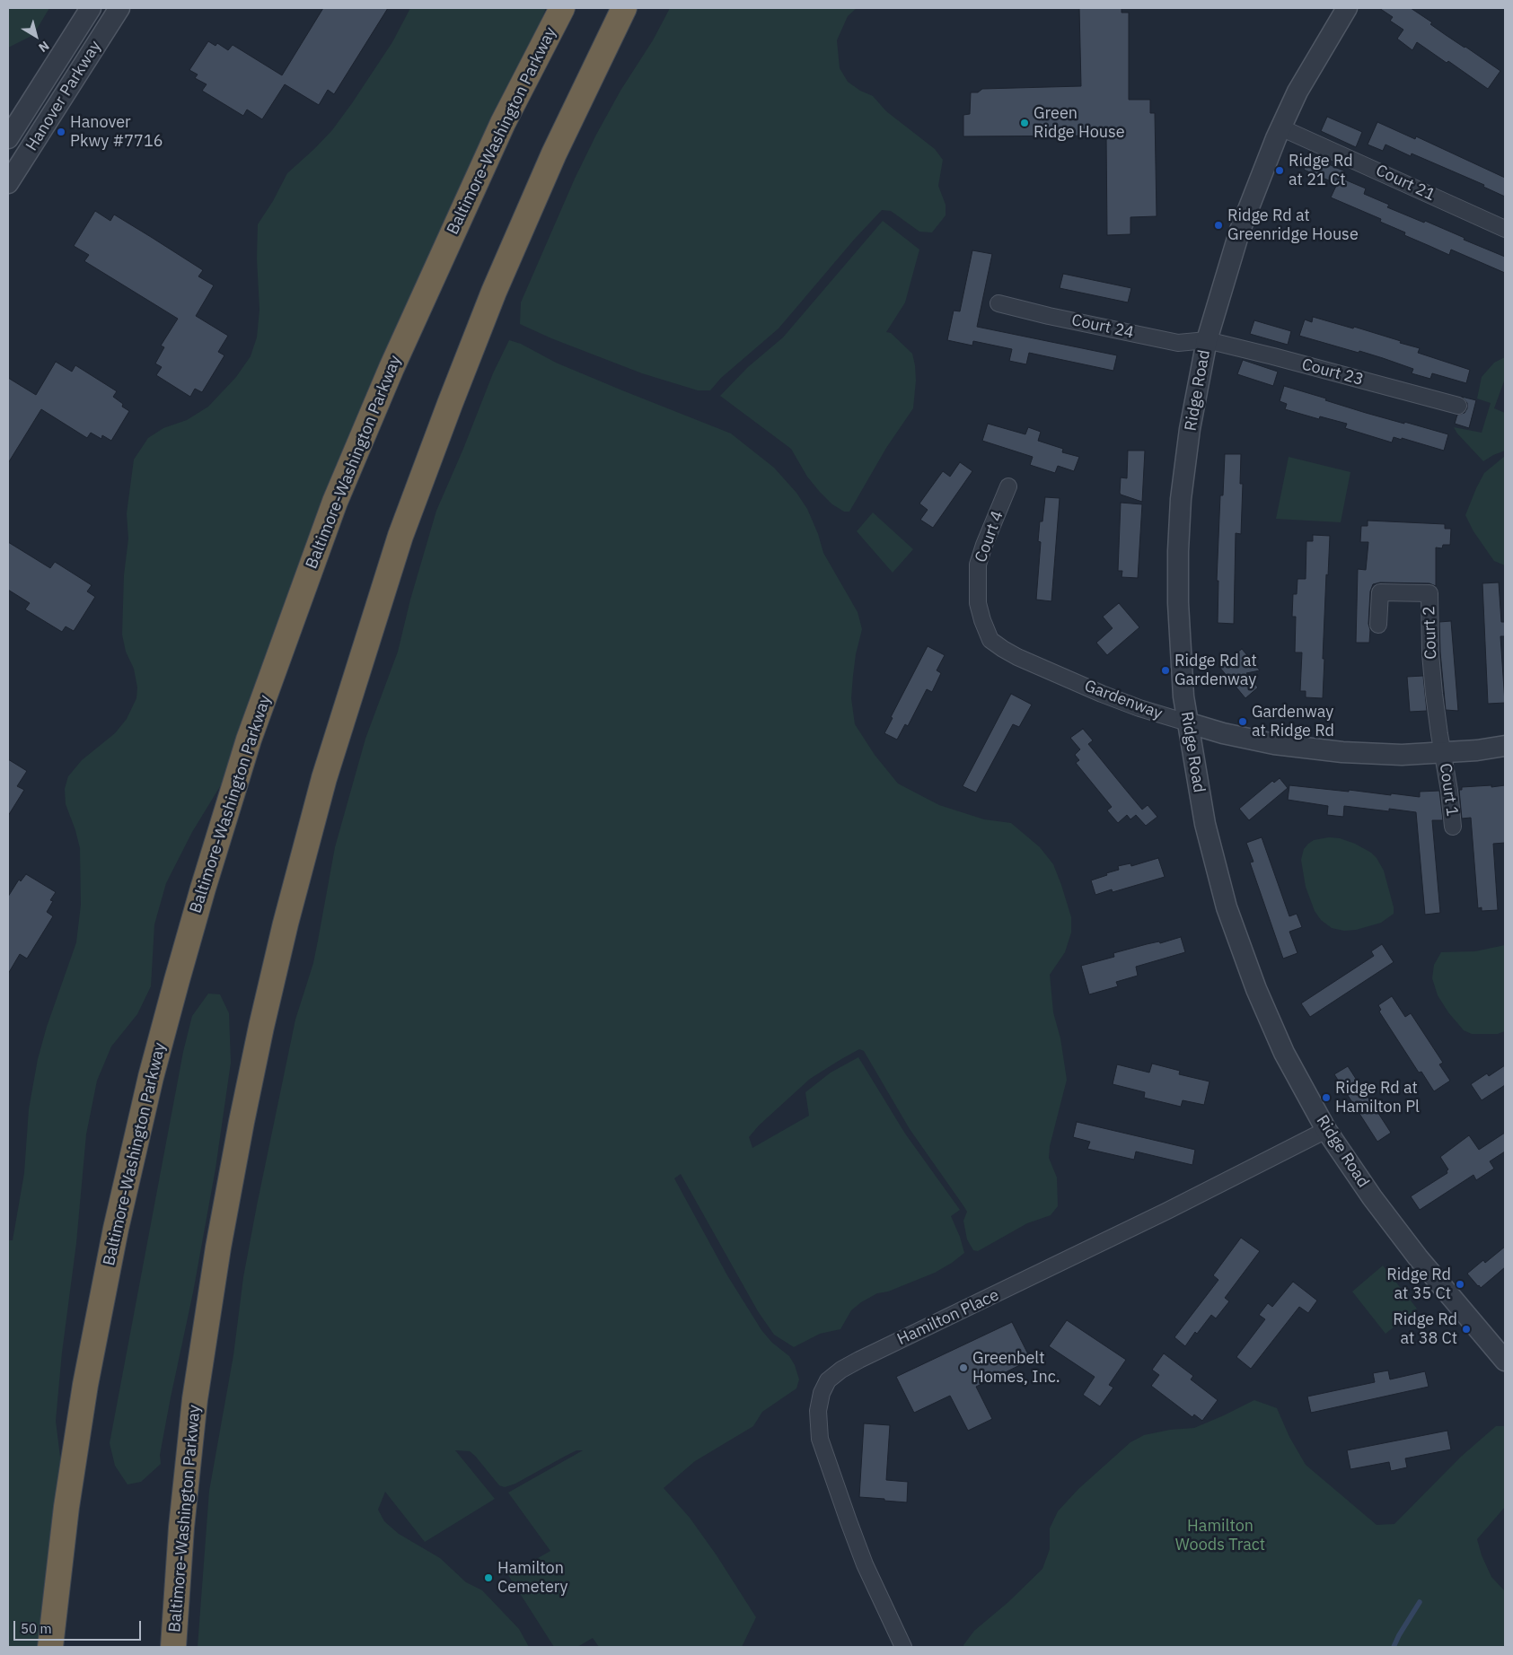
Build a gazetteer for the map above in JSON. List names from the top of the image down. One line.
{"streets":{"highway":["Baltimore-Washington Parkway"],"street":["Hanover Parkway","Court 21","Court 24","Court 23","Ridge Road","Court 4","Court 2","Gardenway","Court 1","Hamilton Place"]},"crossings":[["Court 21","Ridge Road"],["Court 24","Court 23"],["Court 24","Ridge Road"],["Court 23","Ridge Road"],["Ridge Road","Gardenway"],["Ridge Road","Hamilton Place"],["Court 4","Gardenway"],["Court 2","Gardenway"],["Court 2","Court 1"],["Gardenway","Court 1"]],"parks":["Hamilton Woods Tract"],"places":["Green Ridge House","Hanover Pkwy #7716","Ridge Rd at 21 Ct","Ridge Rd at Greenridge House","Ridge Rd at Gardenway","Gardenway at Ridge Rd","Ridge Rd at Hamilton Pl","Ridge Rd at 35 Ct","Ridge Rd at 38 Ct","Greenbelt Homes, Inc.","Hamilton Cemetery"],"scale_bar":"50 m","north":"bottom right"}
